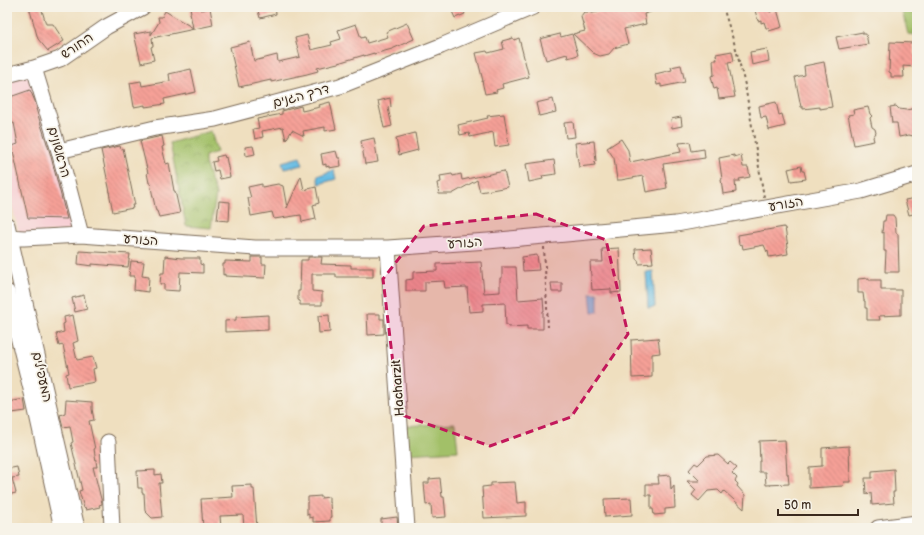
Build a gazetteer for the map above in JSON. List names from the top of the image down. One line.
{"streets":{"street":["החורש","דרך הגנים","הראשונים","הזורע","המעפילים","Hacharzit"]},"crossings":[["החורש","הראשונים"],["דרך הגנים","הראשונים"],["הראשונים","הזורע"],["הזורע","המעפילים"],["הזורע","Hacharzit"]],"scale_bar":"50 m"}
